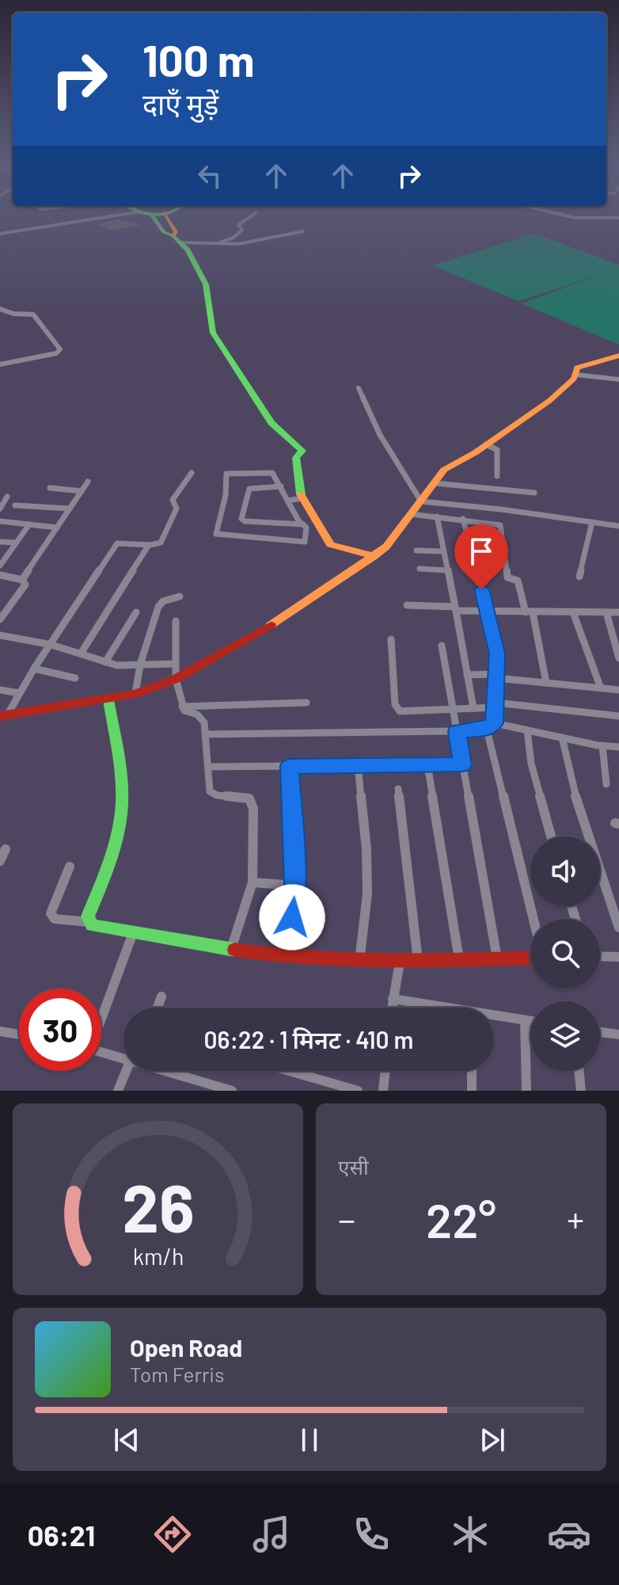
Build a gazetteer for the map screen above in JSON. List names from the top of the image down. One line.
{"page":{"turn":["100 m","दाएँ मुड़ें"],"limit":"30","trip":"06:22 · 1 मिनट · 410 m","tile":"एसी","heat":["−","22°","+"],"song":["Open Road","Tom Ferris"],"tabs":"06:21","gauge":["26","km/h"]}}
